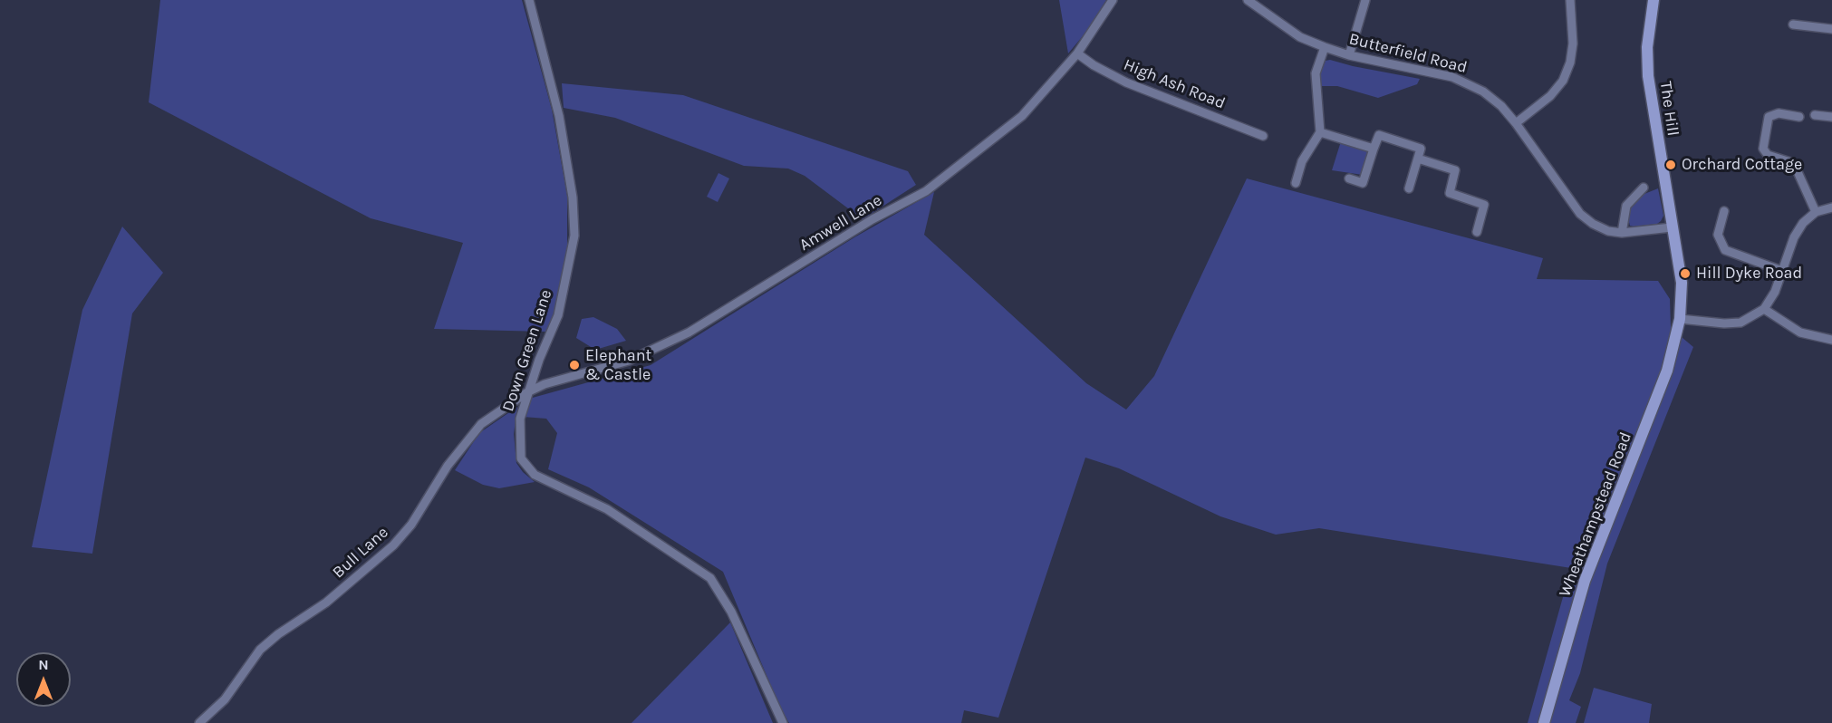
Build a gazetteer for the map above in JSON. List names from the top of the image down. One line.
{"streets":{"main road":["The Hill","Wheathampstead Road"],"street":["Butterfield Road","High Ash Road","Amwell Lane","Down Green Lane","Bull Lane"]},"crossings":[["Butterfield Road","The Hill"],["High Ash Road","Amwell Lane"],["The Hill","Wheathampstead Road"],["Amwell Lane","Down Green Lane"],["Amwell Lane","Bull Lane"],["Down Green Lane","Bull Lane"]],"places":["Orchard Cottage","Hill Dyke Road","Elephant & Castle"],"north":"top"}
